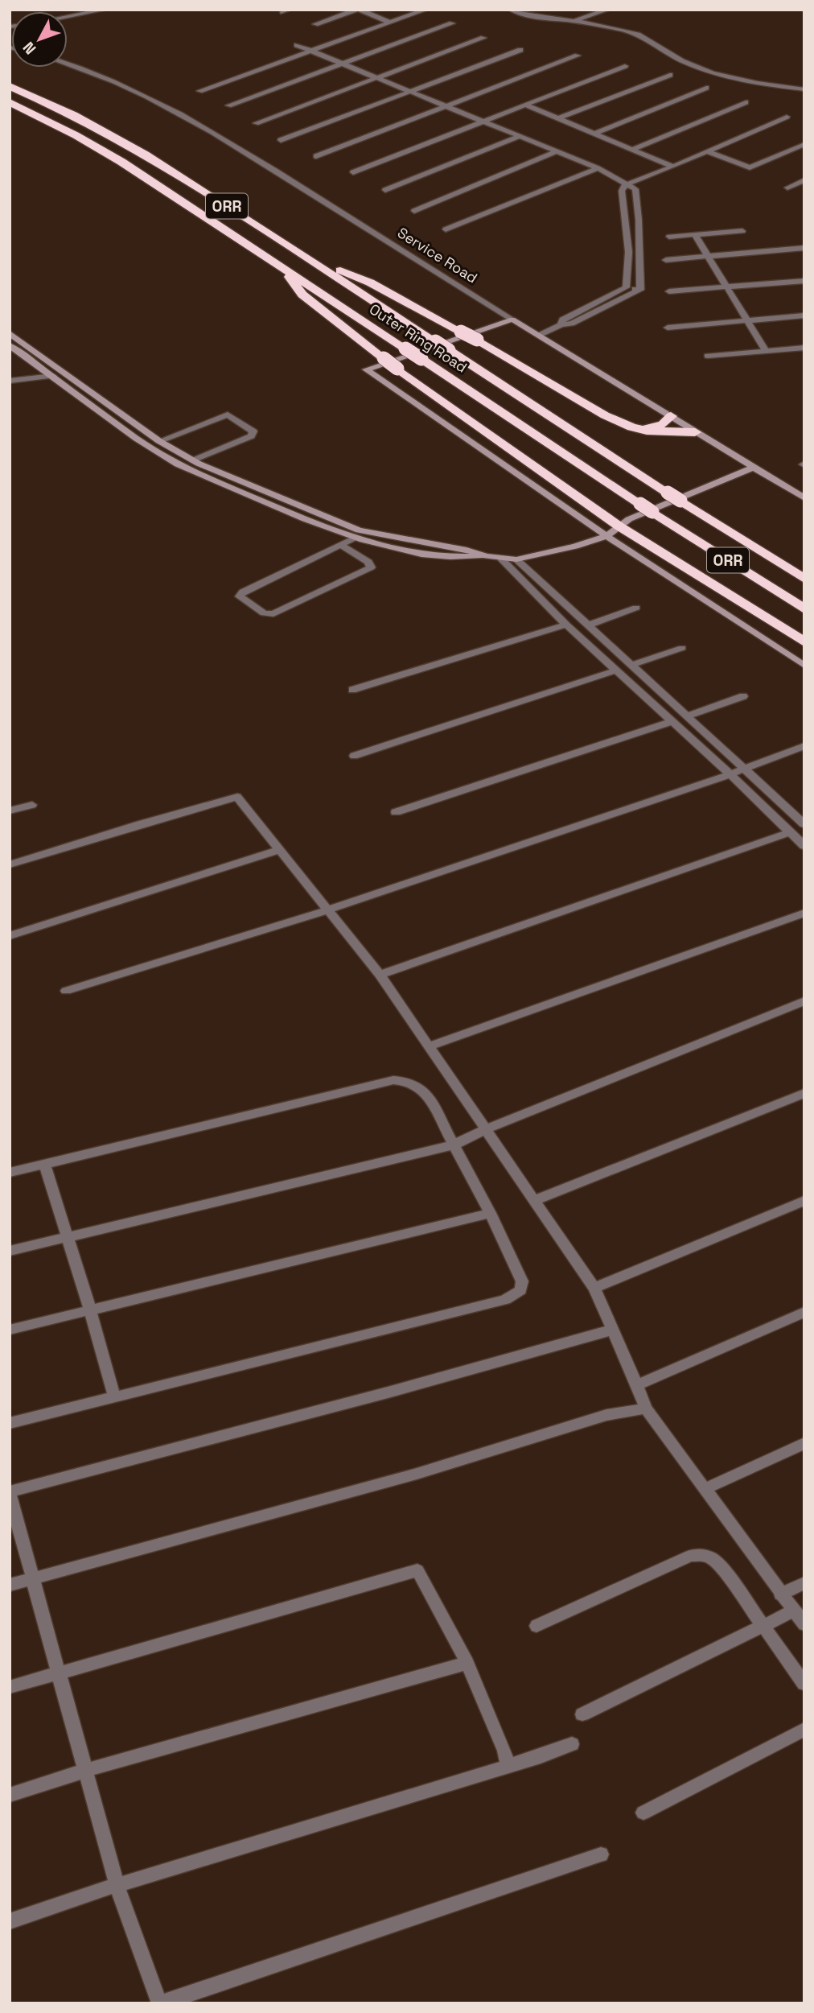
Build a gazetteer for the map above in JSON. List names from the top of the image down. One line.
{"streets":{"highway":["ORR","Outer Ring Road"],"main road":["Service Road"]},"north":"bottom left"}
